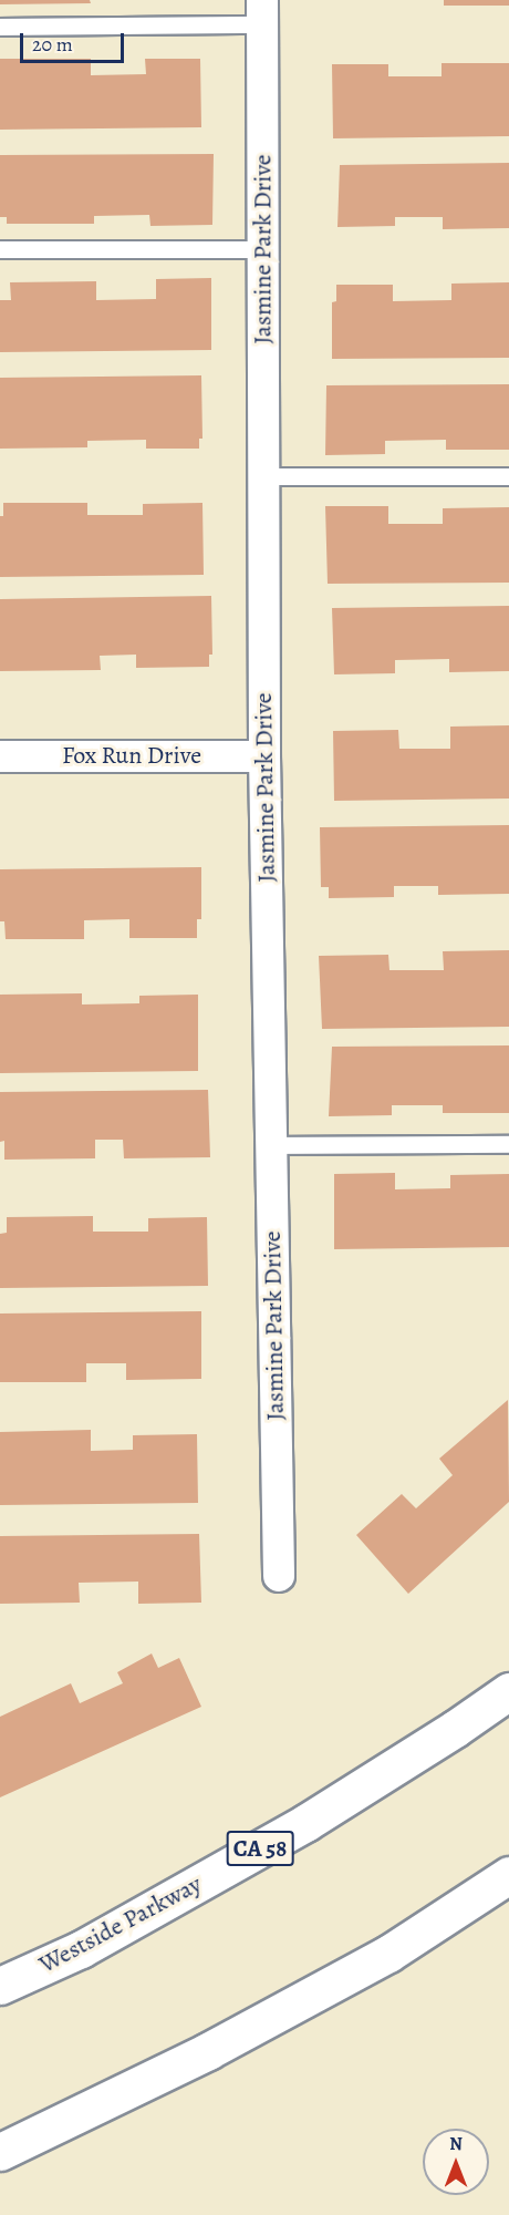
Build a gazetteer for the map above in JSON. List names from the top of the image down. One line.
{"streets":{"highway":["CA 58","Westside Parkway"],"street":["Jasmine Park Drive","Fox Run Drive"]},"crossings":[["Jasmine Park Drive","Fox Run Drive"]],"scale_bar":"20 m","north":"top"}
